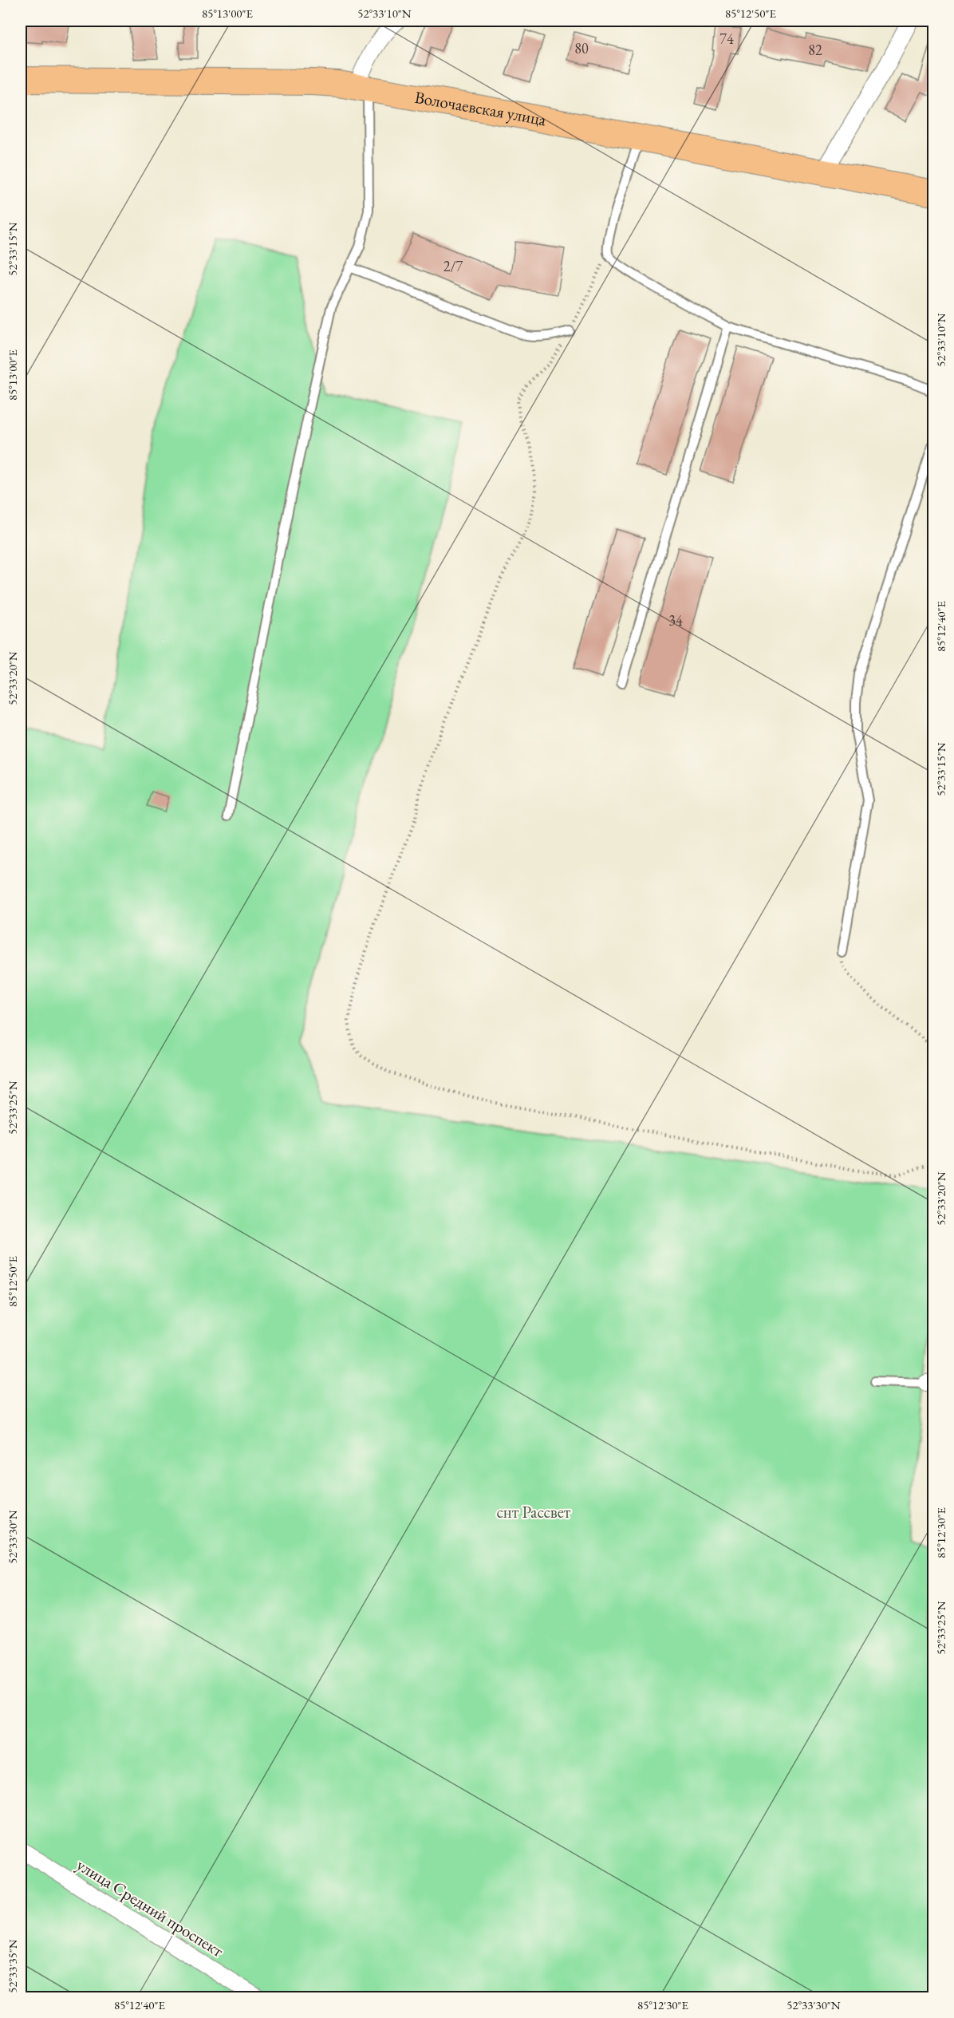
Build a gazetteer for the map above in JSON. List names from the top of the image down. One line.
{"streets":{"main road":["Волочаевская улица"],"street":["улица Средний проспект"]},"parks":["снт Рассвет"],"house_numbers":["74","80","82","2/7","34"],"coordinates":["85°13'00\"E","52°33'10\"N","85°12'50\"E","52°33'15\"N","85°12'40\"E","52°33'20\"N","52°33'25\"N","85°12'30\"E","52°33'30\"N","52°33'35\"N"]}
